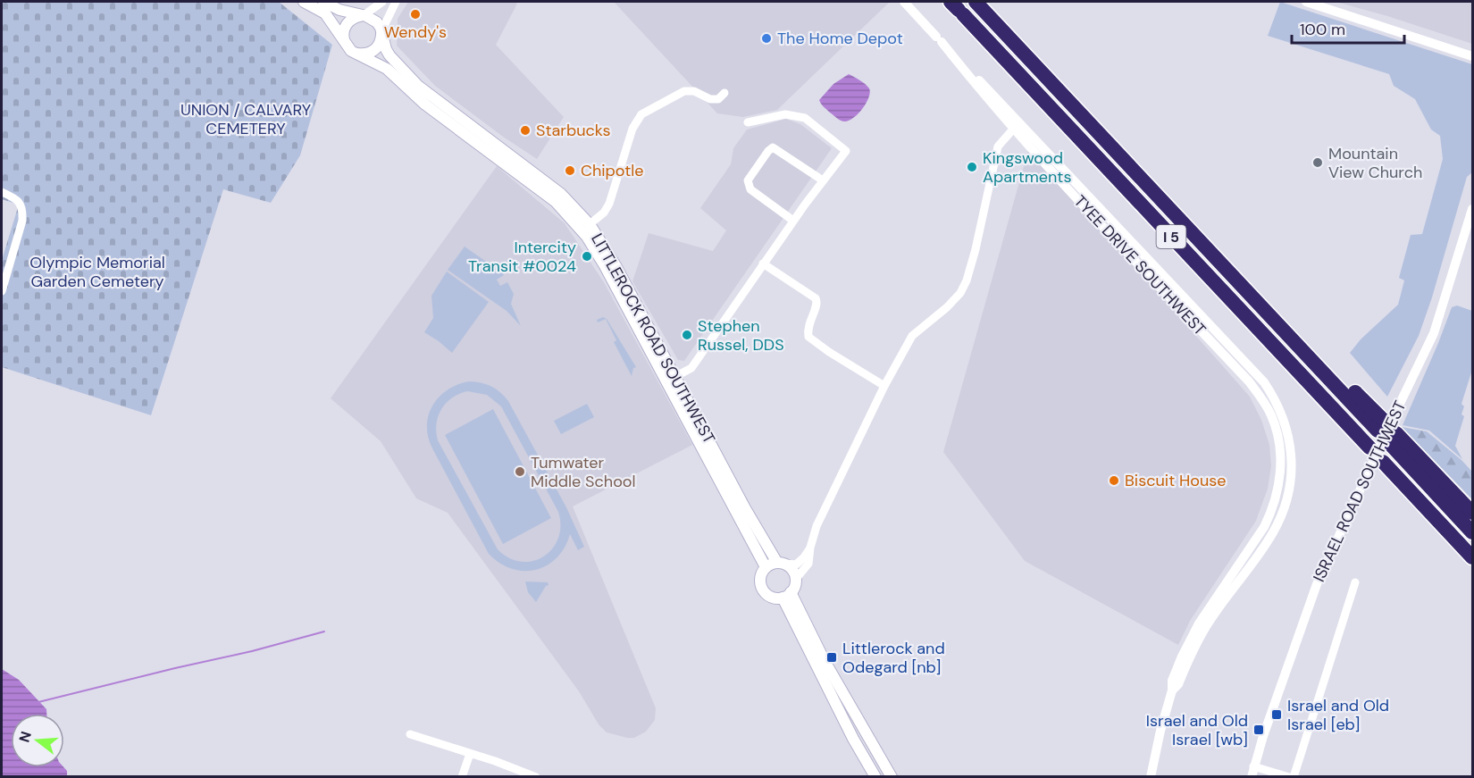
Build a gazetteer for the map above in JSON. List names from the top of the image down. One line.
{"streets":{"highway":["I 5"],"main road":["LITTLEROCK ROAD SOUTHWEST"],"street":["TYEE DRIVE SOUTHWEST","ISRAEL ROAD SOUTHWEST"]},"parks":["UNION / CALVARY CEMETERY","Olympic Memorial Garden Cemetery"],"places":{"other":["Wendy's","The Home Depot","Starbucks","Mountain View Church","Kingswood Apartments","Chipotle","Intercity Transit #0024","Stephen Russel, DDS","Tumwater Middle School","Biscuit House"],"transit":["Littlerock and Odegard [nb]","Israel and Old Israel [eb]","Israel and Old Israel [wb]"]},"scale_bar":"100 m","north":"left"}
